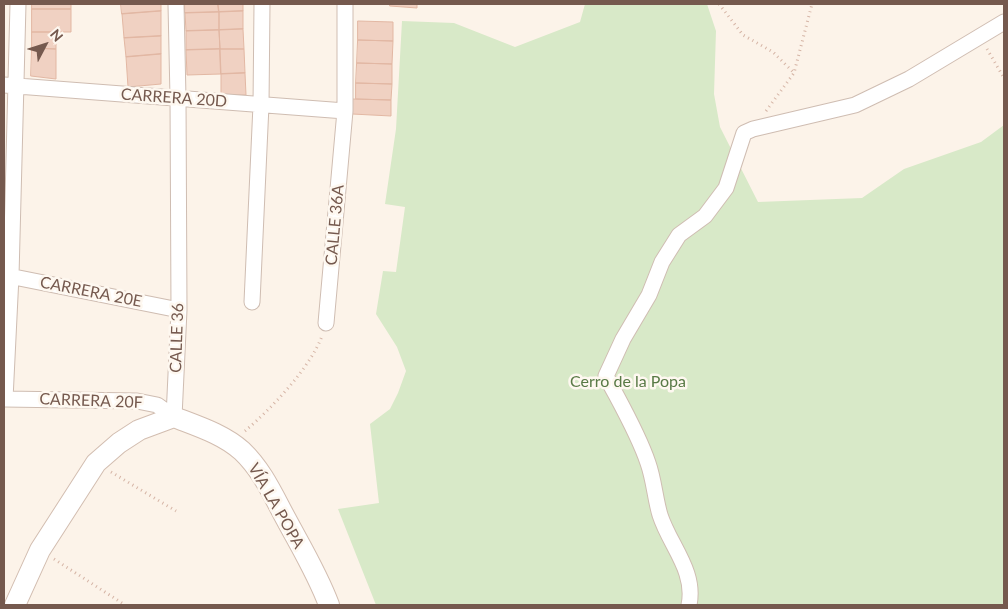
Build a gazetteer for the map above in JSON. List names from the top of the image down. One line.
{"streets":{"street":["CARRERA 20D","CALLE 36A","CARRERA 20E","CALLE 36","CARRERA 20F","VÍA LA POPA"]},"crossings":[["CARRERA 20D","CALLE 36A"],["CARRERA 20D","CALLE 36"],["CARRERA 20E","CALLE 36"],["CALLE 36","CARRERA 20F"],["CALLE 36","VÍA LA POPA"],["CARRERA 20F","VÍA LA POPA"]],"parks":["Cerro de la Popa"],"north":"top right"}
